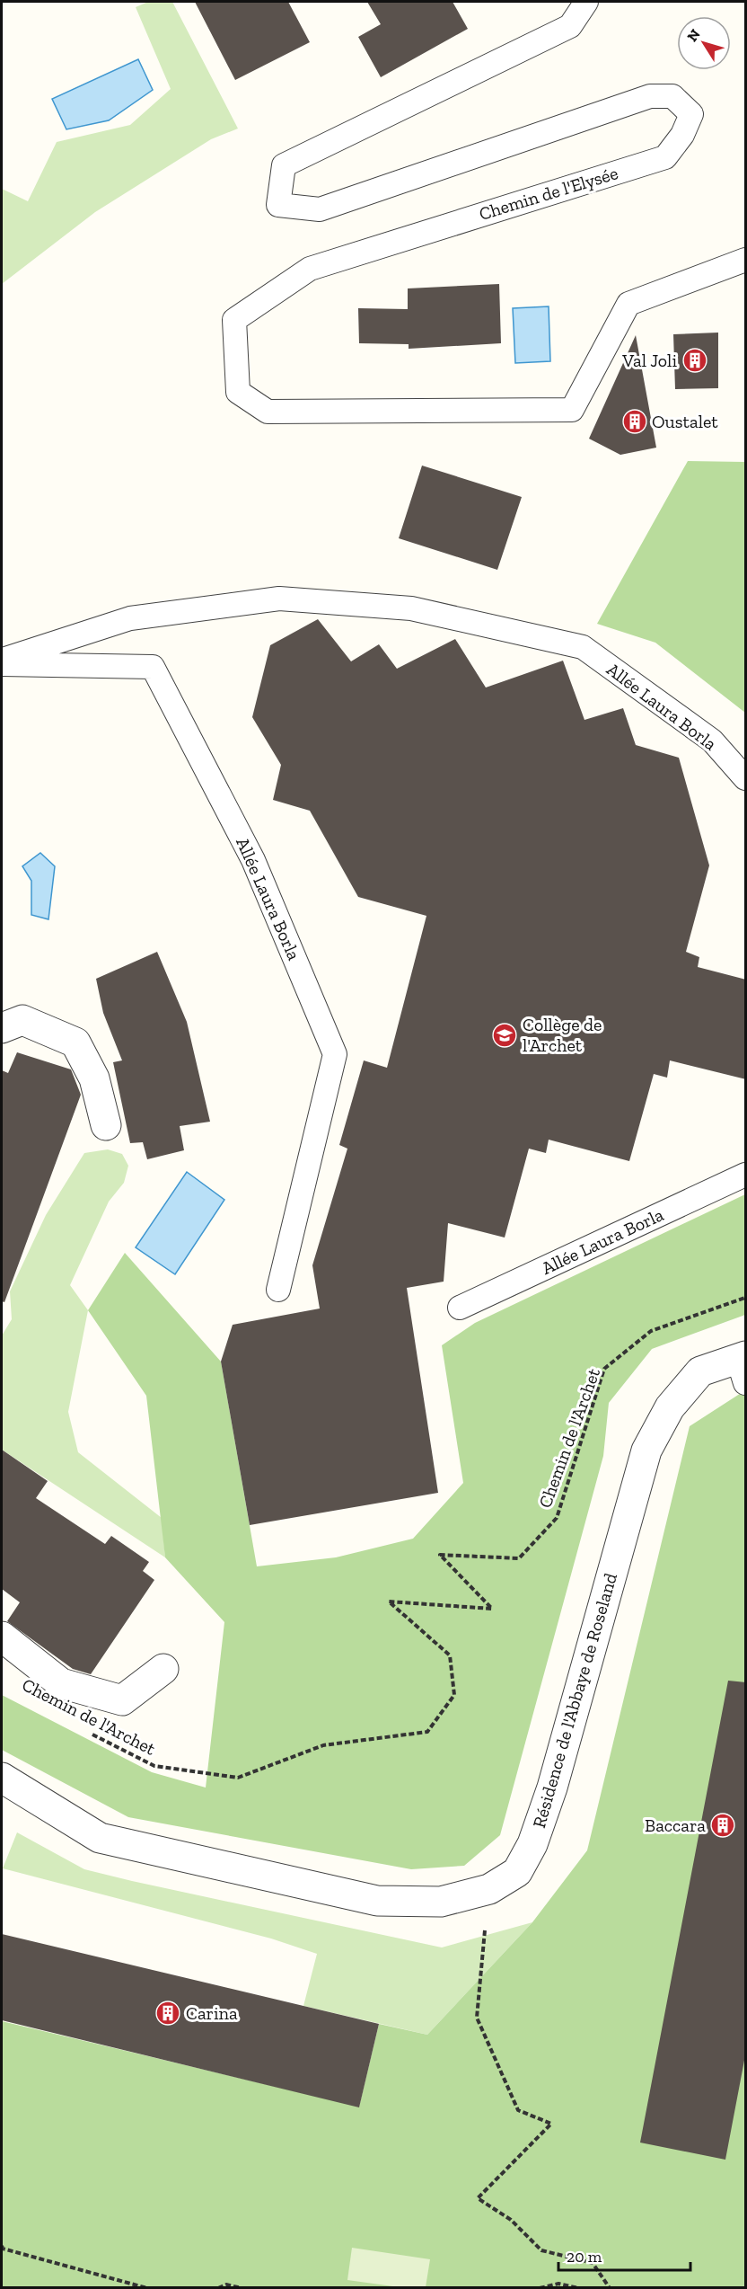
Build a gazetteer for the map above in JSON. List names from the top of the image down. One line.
{"streets":{"street":["Résidence de l'Abbaye de Roseland"],"lane":["Chemin de l'Elysée","Allée Laura Borla"],"path":["Chemin de l'Archet"]},"places":{"building":["Val Joli","Oustalet","Baccara","Carina"],"school or university":["Collège de l'Archet"]},"scale_bar":"20 m","north":"top left"}
